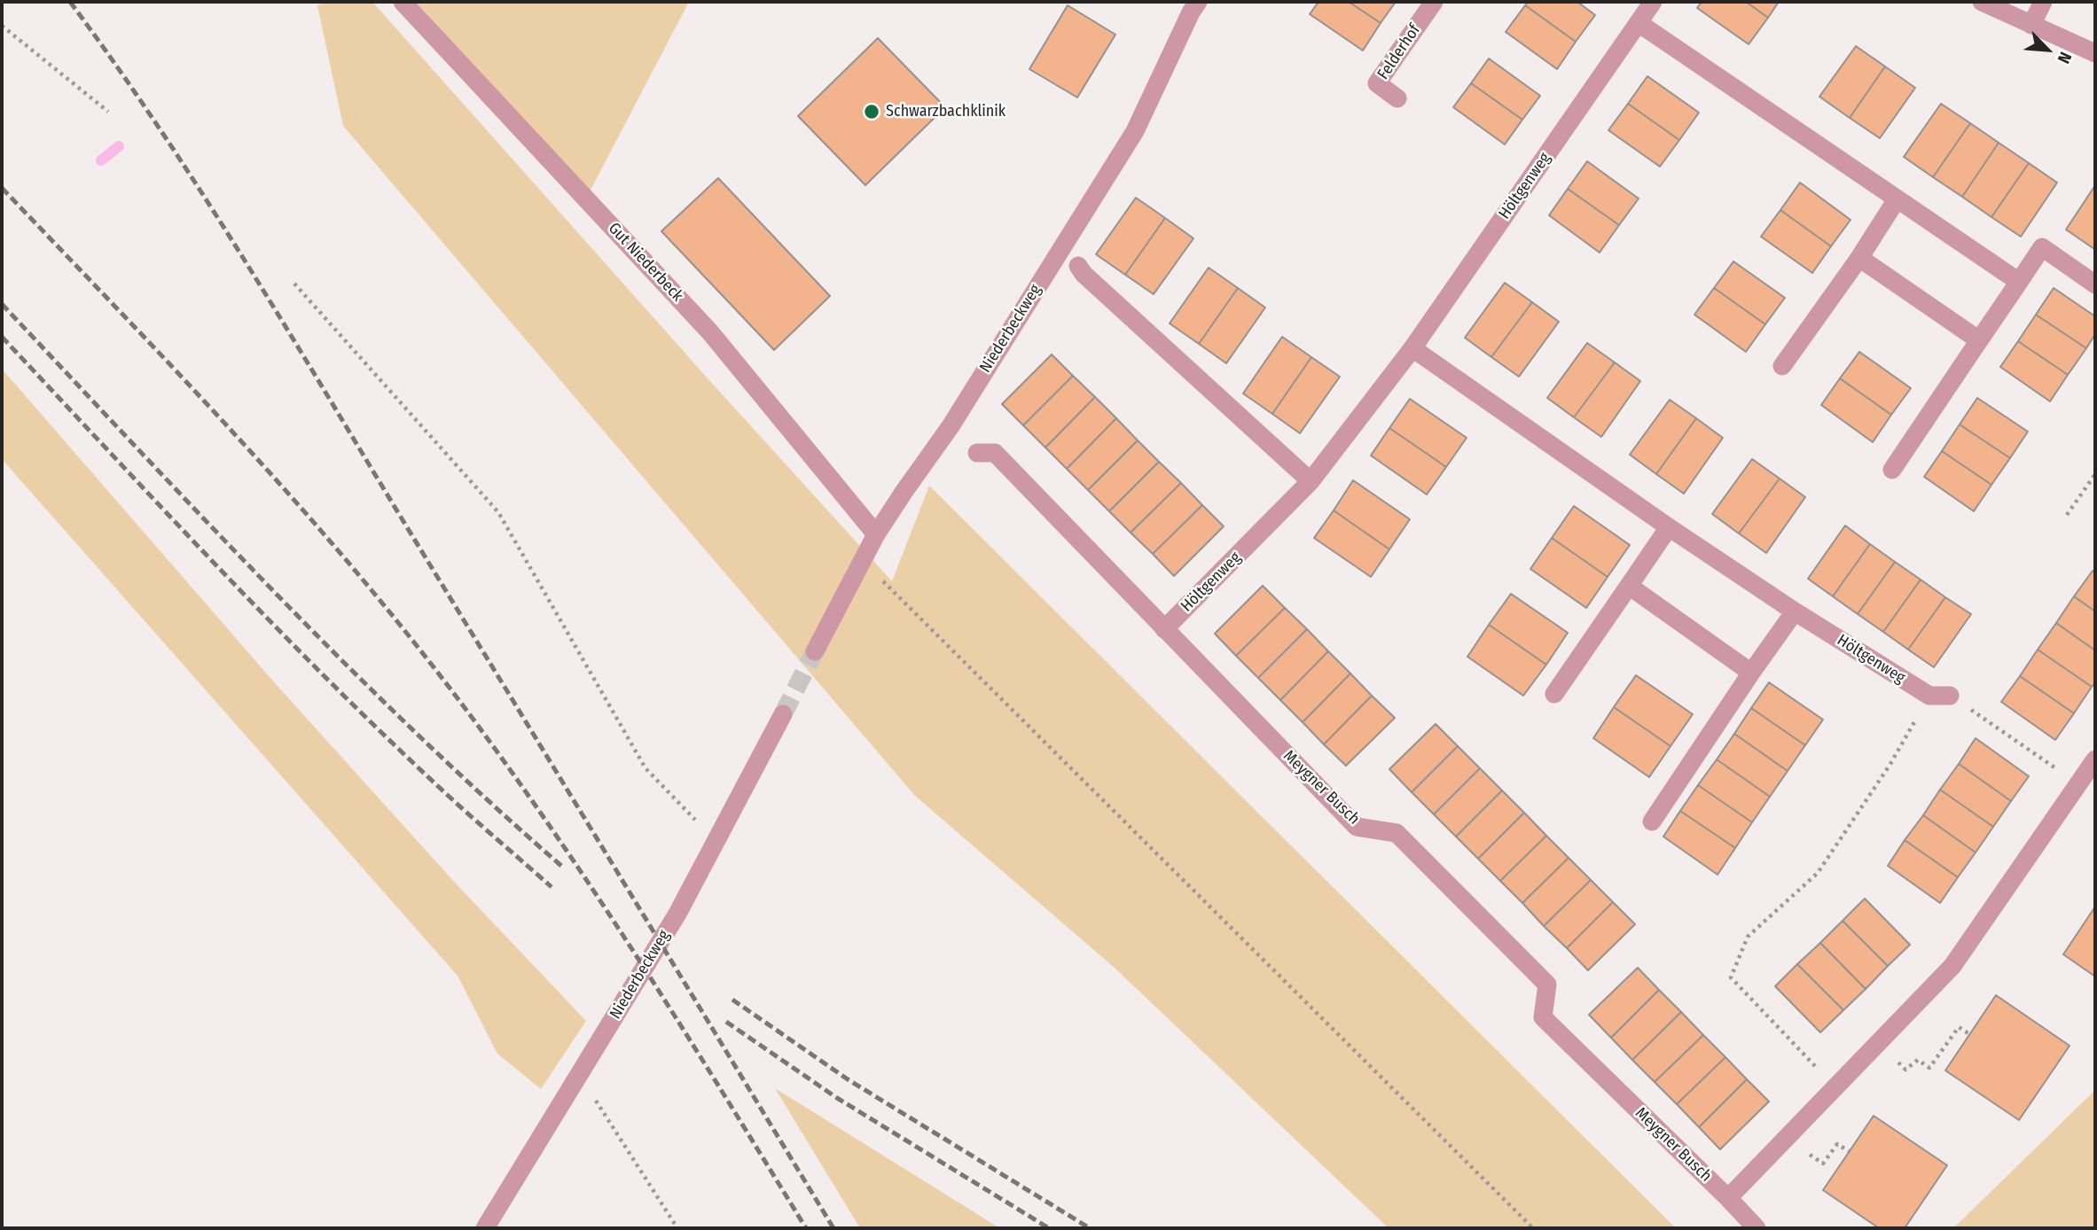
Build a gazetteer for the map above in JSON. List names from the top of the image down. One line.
{"streets":{"street":["Felderhof","Höltgenweg","Gut Niederbeck","Niederbeckweg","Meygner Busch"]},"crossings":[["Höltgenweg","Meygner Busch"],["Gut Niederbeck","Niederbeckweg"]],"places":["Schwarzbachklinik"],"north":"bottom right"}
